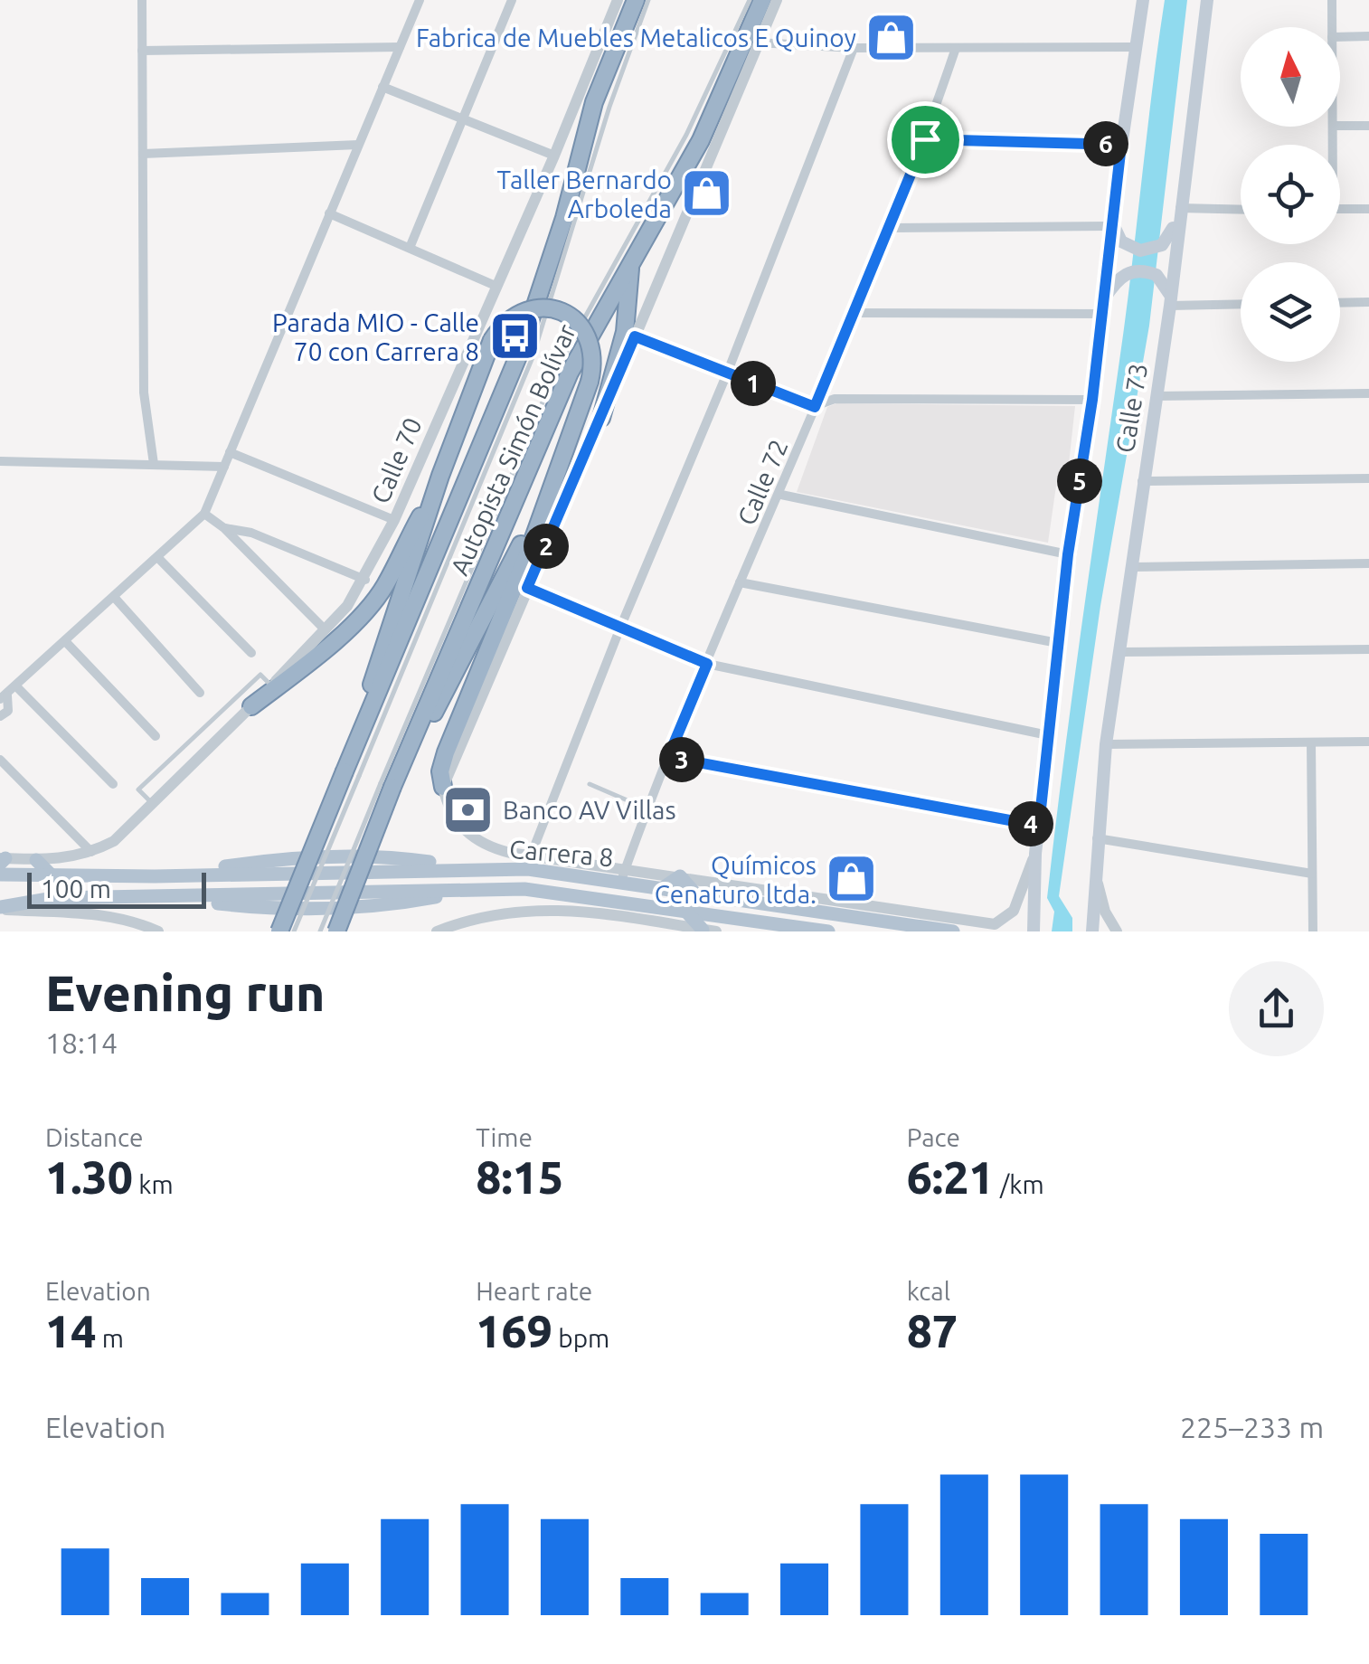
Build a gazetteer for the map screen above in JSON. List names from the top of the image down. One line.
{"streets":{"highway":["Autopista Simón Bolívar"],"main road":["Calle 73","Carrera 8"],"street":["Calle 70","Calle 72"]},"crossings":[["Autopista Simón Bolívar","Calle 70"],["Calle 72","Carrera 8"]],"places":{"shop":["Fabrica de Muebles Metalicos E Quinoy","Taller Bernardo Arboleda","Químicos Cenaturo ltda."],"bus stop":["Parada MIO - Calle 70 con Carrera 8"],"bank":["Banco AV Villas"]},"scale_bar":"100 m","north":"top","page":{"pins":["6","1","5","2","3","4"],"scale":"100 m","heading":["Evening run","18:14"],"stats":[["Distance","1.30 km"],["Time","8:15"],["Pace","6:21 /km"],["Elevation","14 m"],["Heart rate","169 bpm"],["kcal","87"]],"chart":["Elevation","225–233 m"]}}
